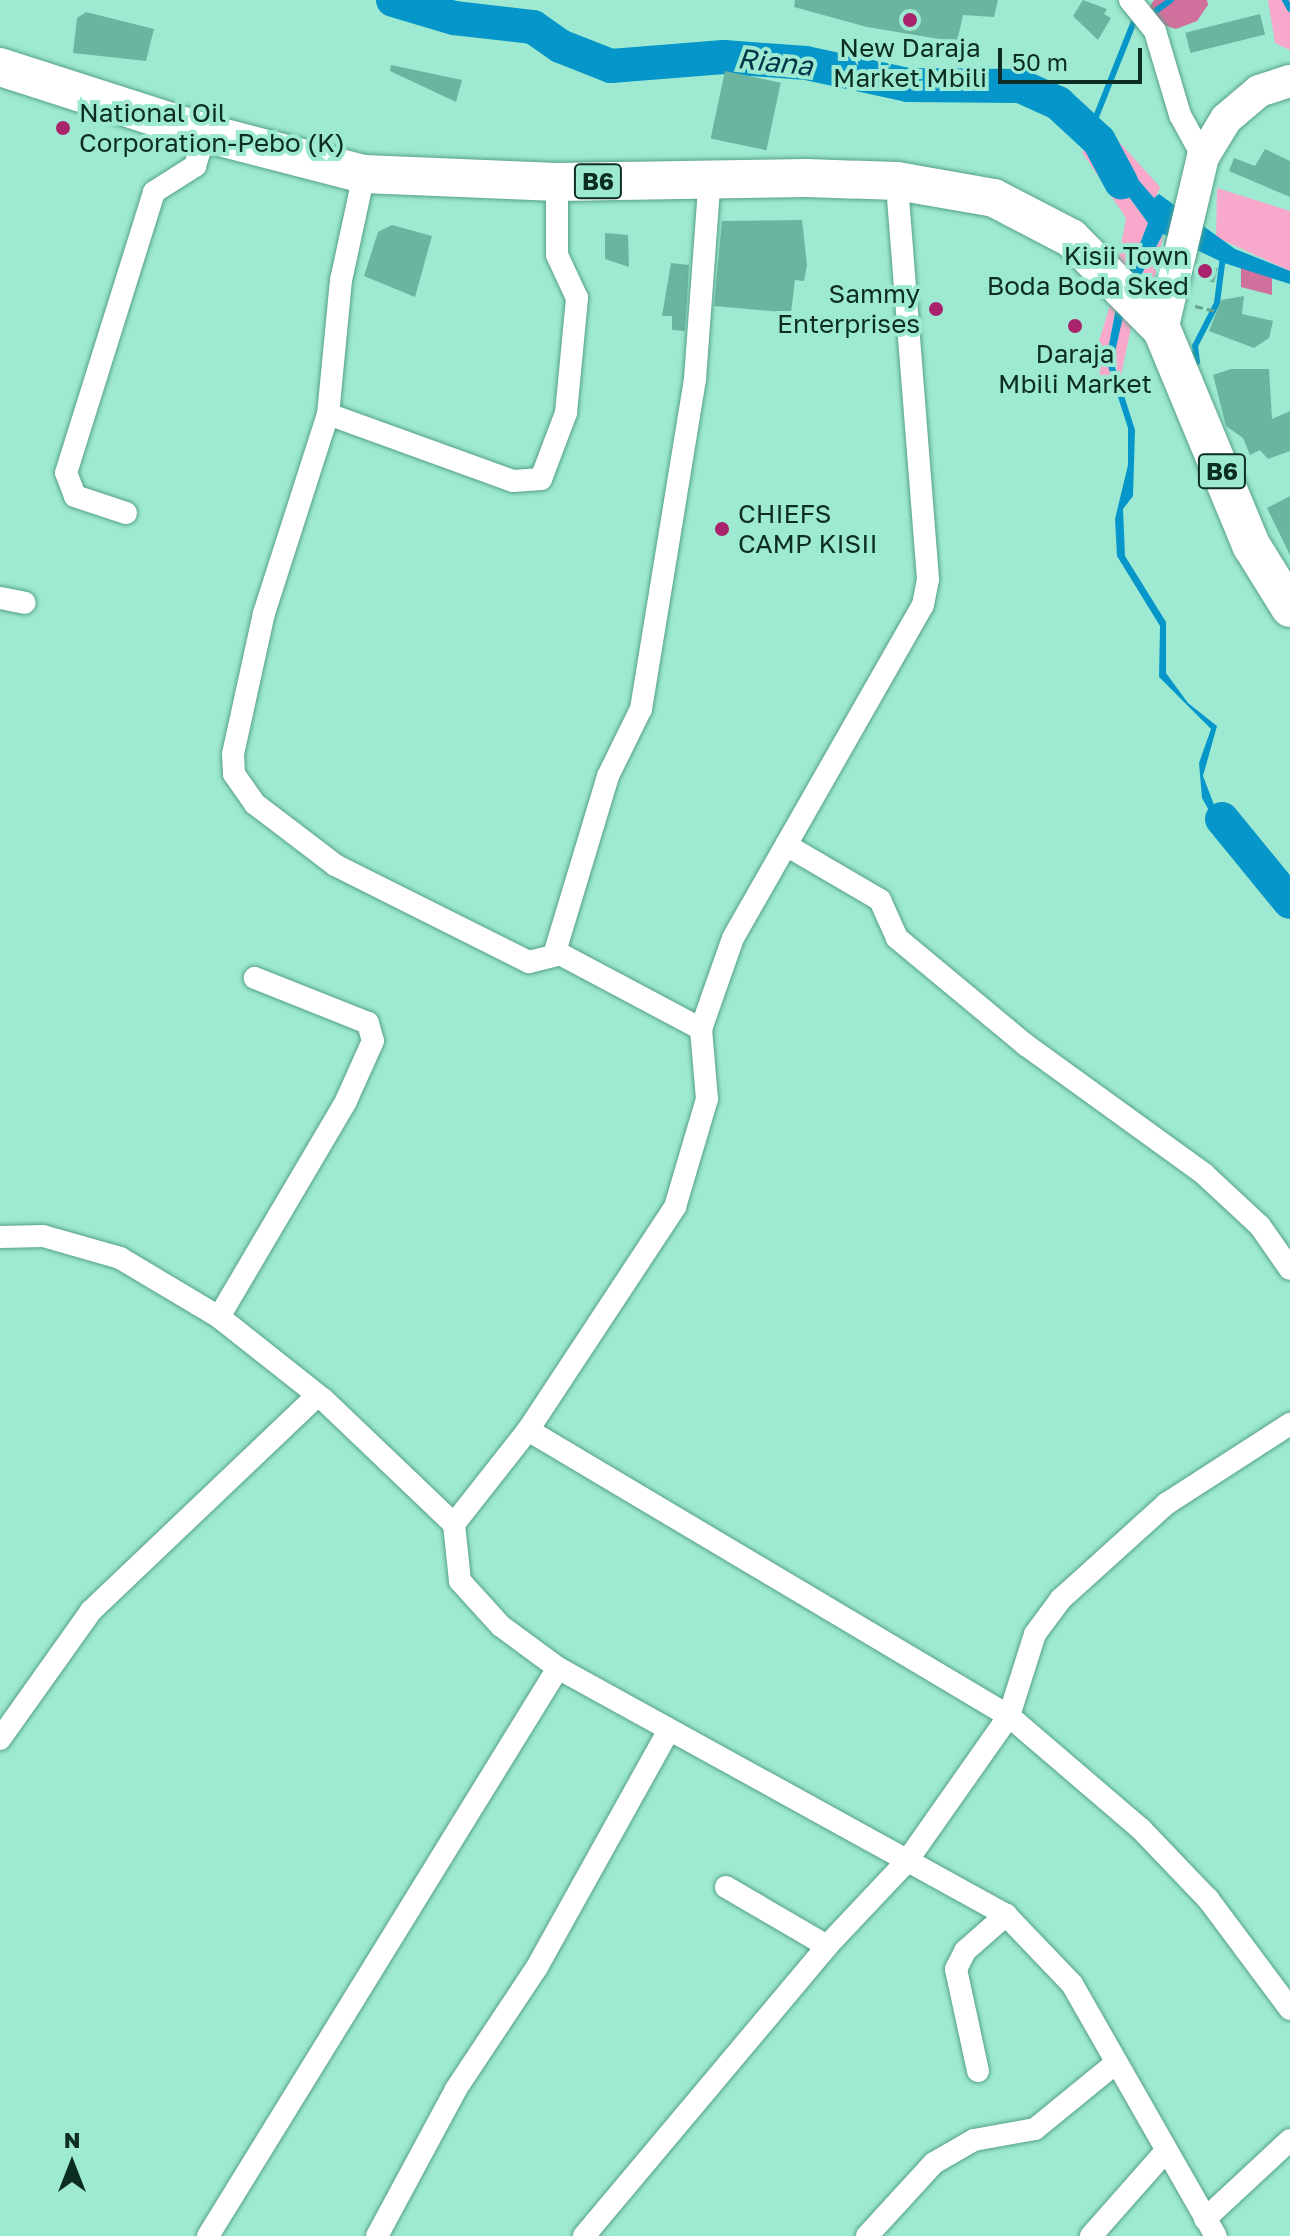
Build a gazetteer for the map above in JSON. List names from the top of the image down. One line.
{"streets":{"highway":["B6"]},"water":["Riana"],"places":["New Daraja Market Mbili","National Oil Corporation-Pebo (K)","Kisii Town Boda Boda Sked","Sammy Enterprises","Daraja Mbili Market","CHIEFS CAMP KISII"],"scale_bar":"50 m","north":"top"}
